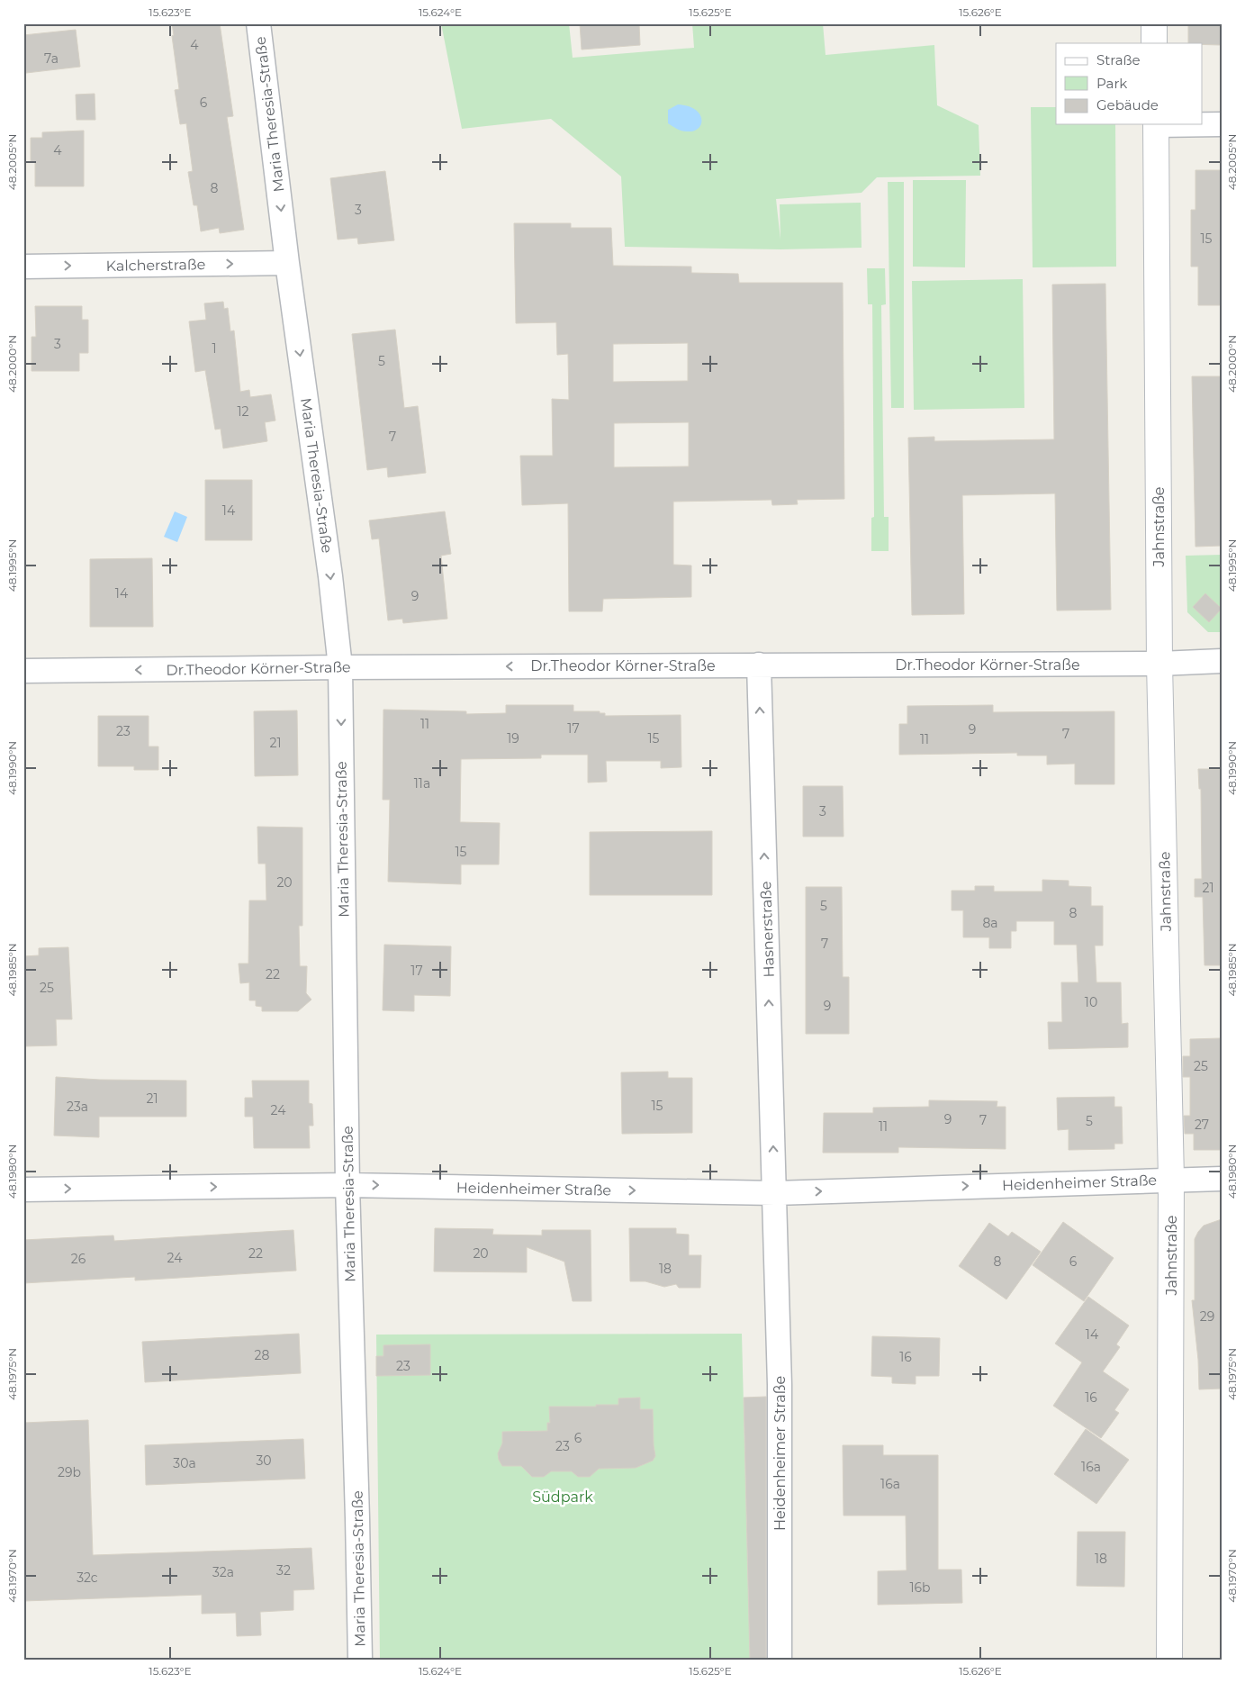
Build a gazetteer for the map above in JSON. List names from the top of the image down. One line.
{"streets":{"street":["Maria Theresia-Straße","Kalcherstraße","Jahnstraße","Dr.Theodor Körner-Straße","Hasnerstraße","Heidenheimer Straße"]},"crossings":[["Maria Theresia-Straße","Kalcherstraße"],["Maria Theresia-Straße","Dr.Theodor Körner-Straße"],["Maria Theresia-Straße","Heidenheimer Straße"],["Jahnstraße","Dr.Theodor Körner-Straße"],["Jahnstraße","Heidenheimer Straße"],["Dr.Theodor Körner-Straße","Hasnerstraße"],["Hasnerstraße","Heidenheimer Straße"]],"one_way":["Maria Theresia-Straße","Kalcherstraße","Dr.Theodor Körner-Straße","Hasnerstraße","Heidenheimer Straße"],"parks":["Südpark"],"house_numbers":["4","7a","6","4","8","3","15","3","1","5","12","7","14","14","9","11","17","9","23","7","19","15","11","21","11a","3","15","20","21","5","8","8a","7","17","22","25","10","9","25","21","15","23a","24","9","7","5","27","11","22","20","24","26","8","6","18","29","14","28","16","23","16","6","23","30","30a","16a","29b","16a","18","32","32a","32c","16b"],"legend":["Straße","Park","Gebäude"],"coordinates":["15.623°E","15.624°E","15.625°E","15.626°E","48.2005°N","48.2000°N","48.1995°N","48.1990°N","48.1985°N","48.1980°N","48.1975°N","48.1970°N"]}
